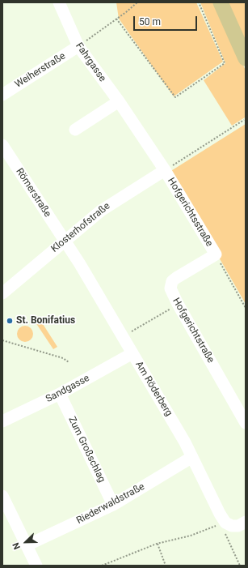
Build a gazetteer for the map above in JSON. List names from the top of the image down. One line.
{"streets":{"street":["Fahrgasse","Weiherstraße","Römerstraße","Hofgerichtsstraße","Klosterhofstraße","Hofgerichtstraße","Sandgasse","Am Röderberg","Zum Großschlag","Riederwaldstraße"]},"crossings":[["Fahrgasse","Weiherstraße"],["Fahrgasse","Hofgerichtsstraße"],["Fahrgasse","Klosterhofstraße"],["Römerstraße","Klosterhofstraße"],["Römerstraße","Am Röderberg"],["Hofgerichtsstraße","Klosterhofstraße"],["Hofgerichtsstraße","Hofgerichtstraße"],["Klosterhofstraße","Am Röderberg"],["Sandgasse","Am Röderberg"],["Sandgasse","Zum Großschlag"],["Am Röderberg","Riederwaldstraße"],["Zum Großschlag","Riederwaldstraße"]],"places":["St. Bonifatius"],"scale_bar":"50 m","north":"bottom left"}
